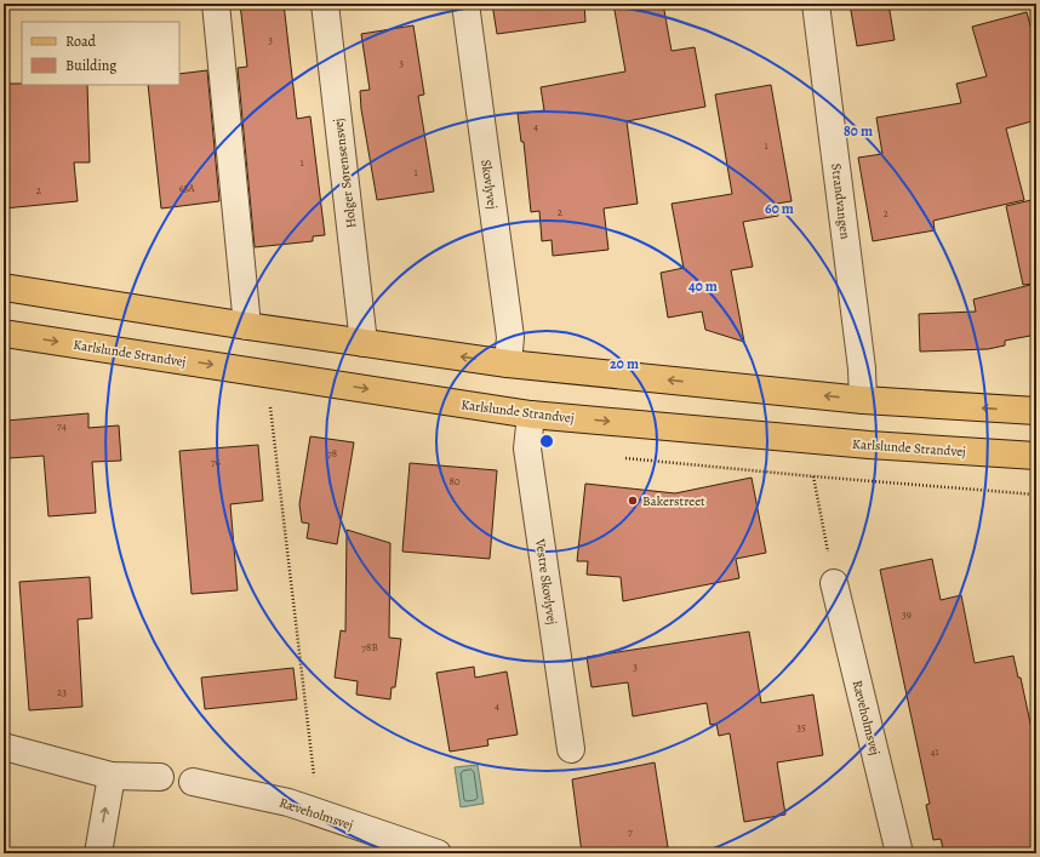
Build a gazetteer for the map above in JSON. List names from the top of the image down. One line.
{"streets":{"main road":["Karlslunde Strandvej"],"street":["Holger Sørensensvej","Skovlyvej","Strandvangen","Vestre Skovlyvej","Ræveholmsvej"]},"crossings":[["Karlslunde Strandvej","Vestre Skovlyvej"]],"places":["Bakerstreet"],"house_numbers":["3","3","4","1","1","1","63A","2","2","2","74","78","76","80","39","78B","3","23","4","35","41","7"],"legend":["Road","Building"],"rings":["80 m","60 m","40 m","20 m"]}
